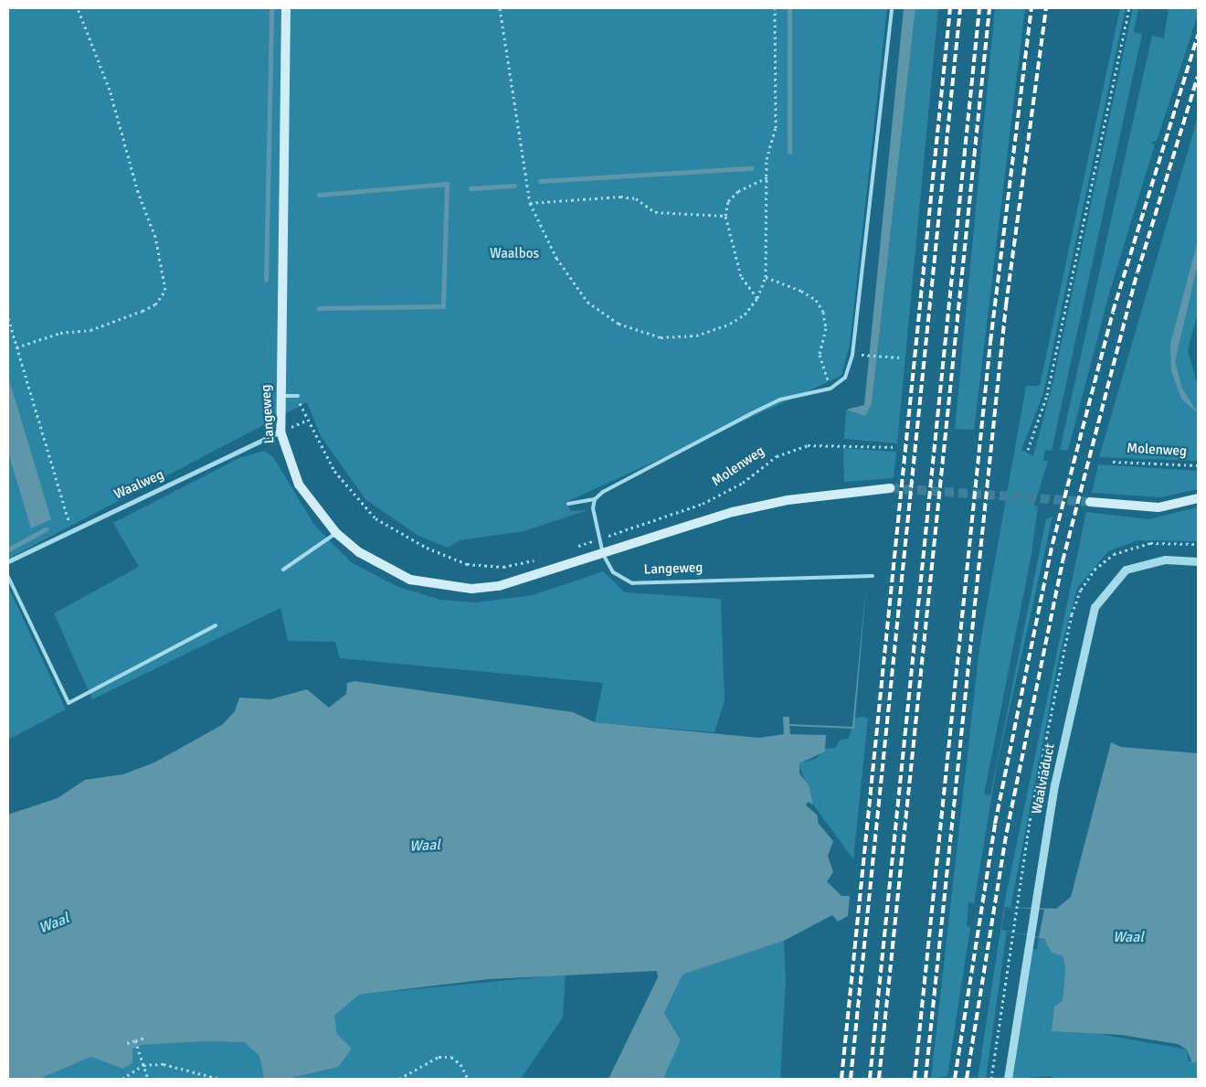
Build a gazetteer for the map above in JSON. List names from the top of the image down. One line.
{"streets":{"main road":["Langeweg"],"street":["Waalweg","Waalviaduct"],"path":["Molenweg"]},"crossings":[["Langeweg","Waalweg"]],"water":["Waal"],"parks":["Waalbos"]}
